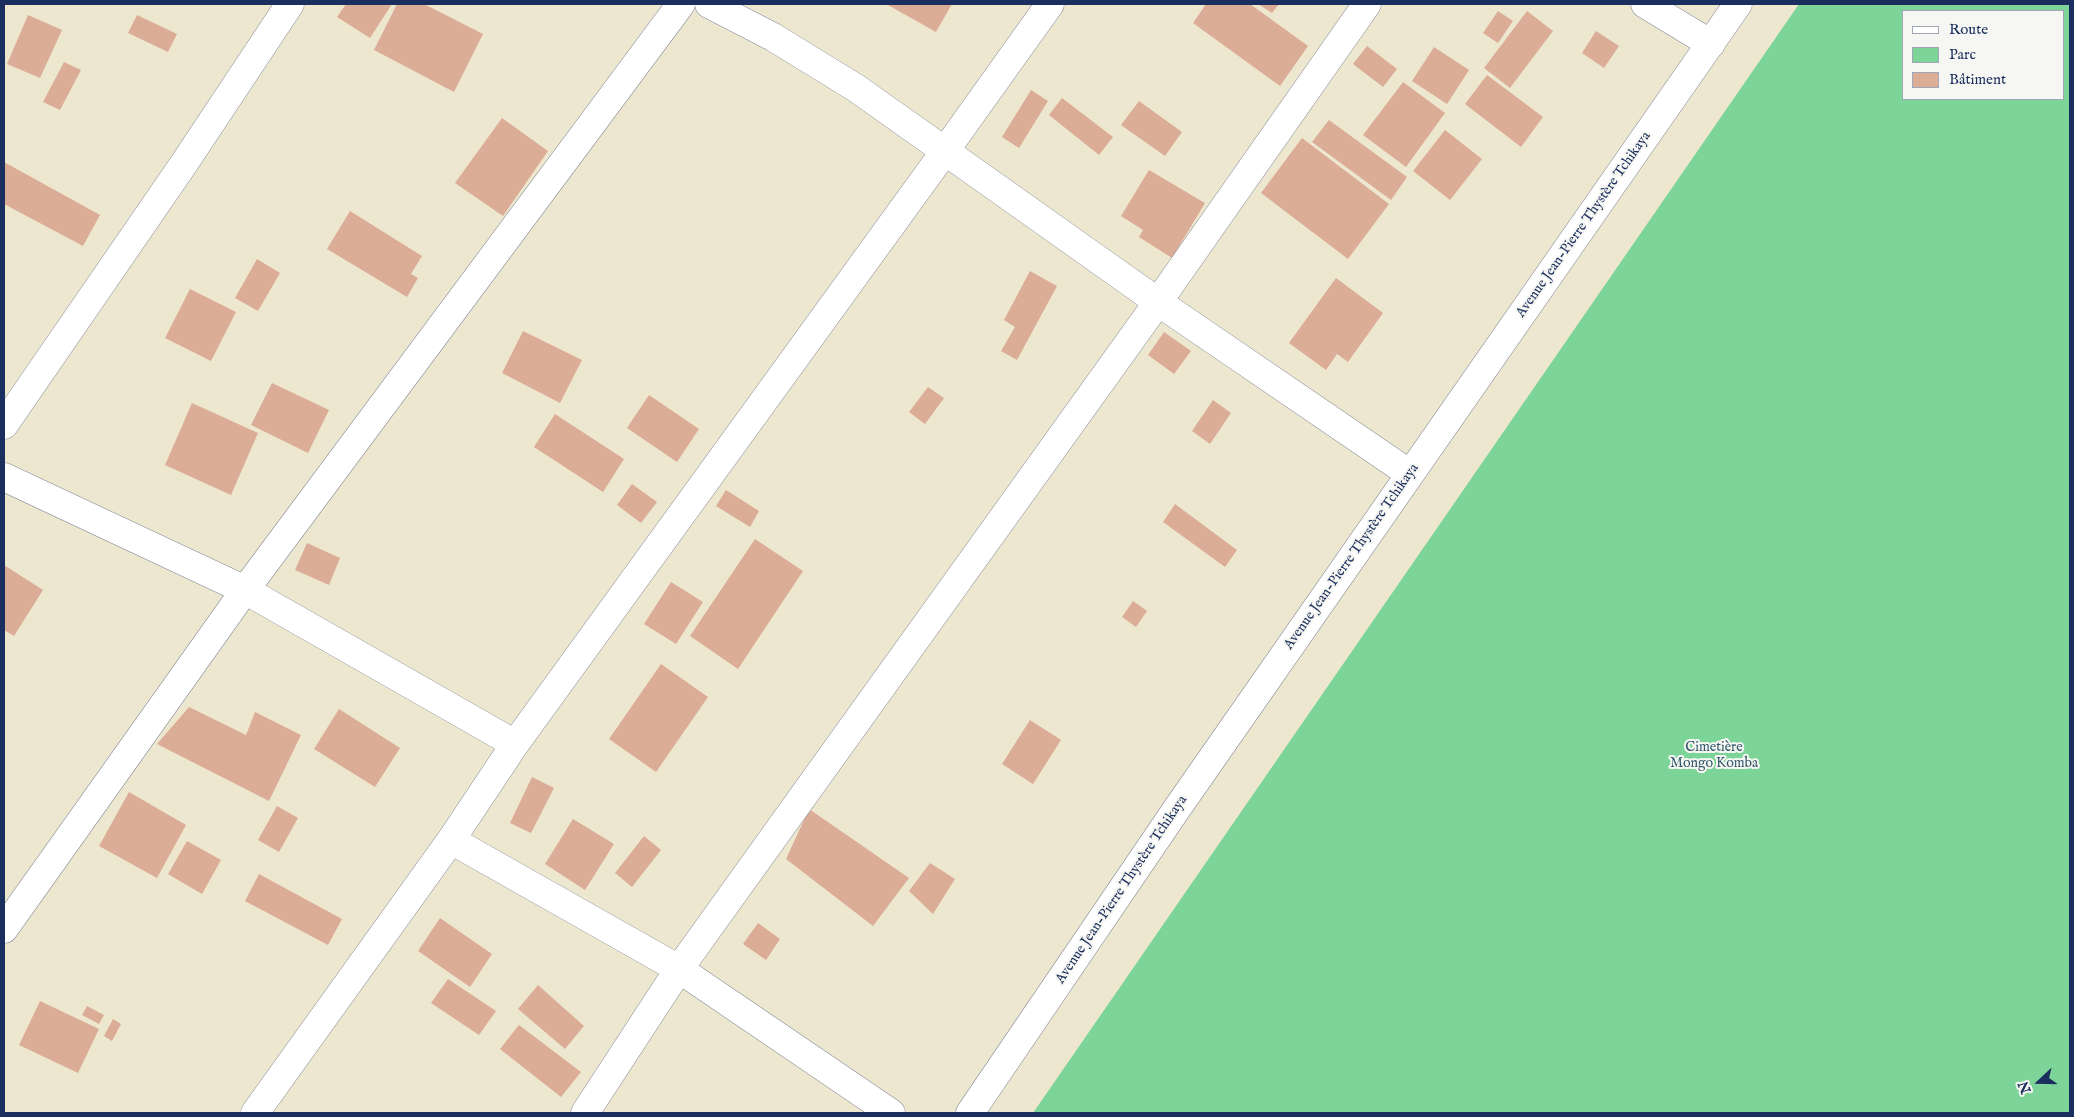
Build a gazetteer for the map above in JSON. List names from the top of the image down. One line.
{"streets":{"street":["Avenue Jean-Pierre Thystère Tchikaya"]},"parks":["Cimetière Mongo Komba"],"legend":["Route","Parc","Bâtiment"],"north":"left"}
